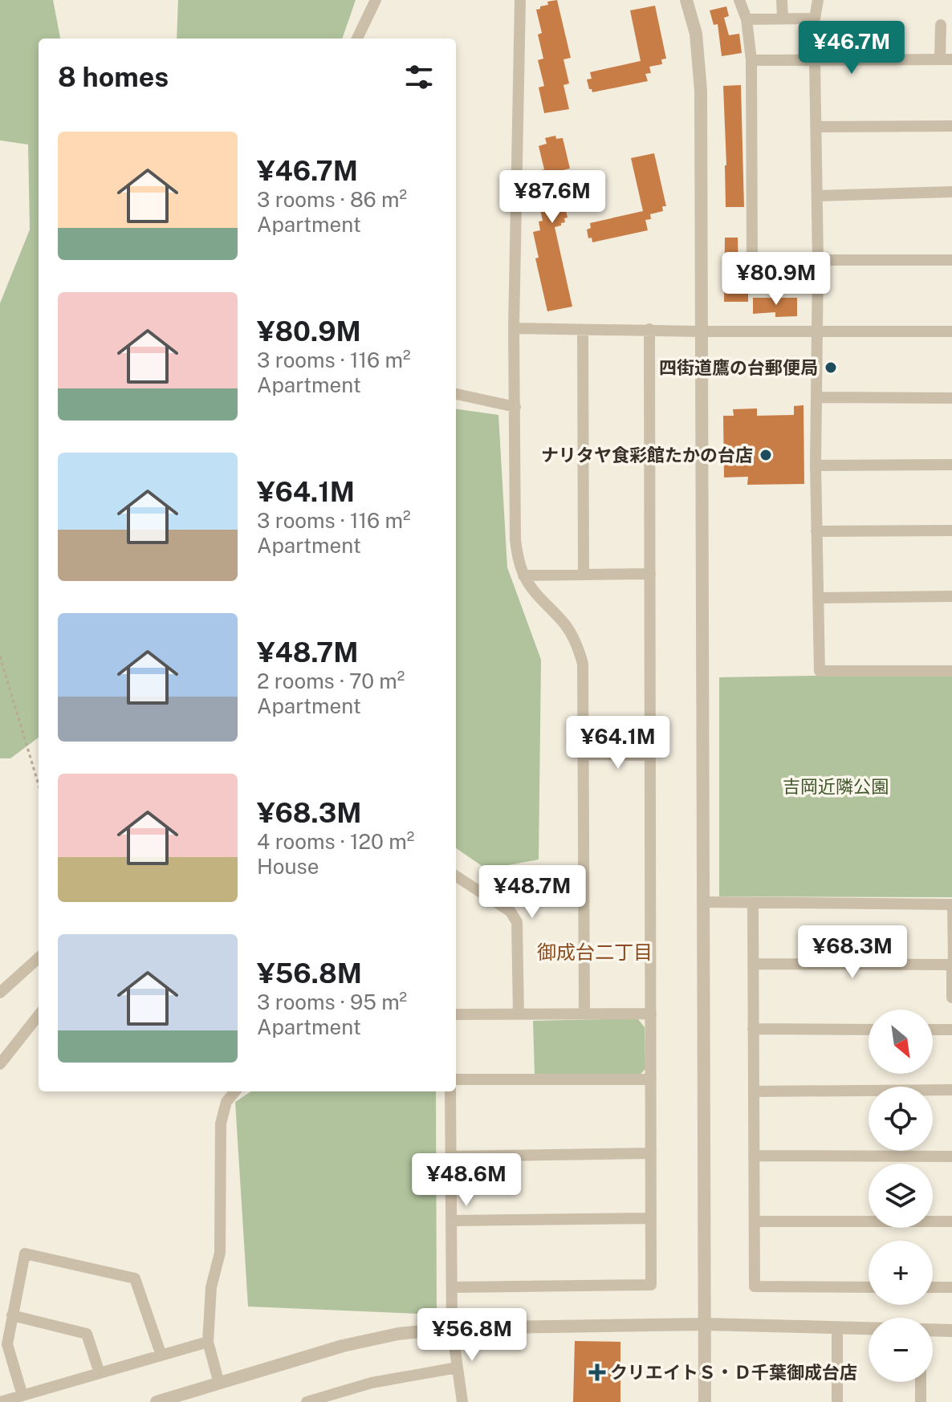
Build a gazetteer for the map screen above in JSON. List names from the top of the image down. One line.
{"districts":["御成台二丁目"],"parks":["吉岡近隣公園"],"places":{"other":["四街道鷹の台郵便局","ナリタヤ食彩館たかの台店"],"health":["クリエイトＳ・Ｄ千葉御成台店"]},"north":"bottom right","page":{"price":["¥46.7M","¥87.6M","¥80.9M","¥64.1M","¥48.7M","¥68.3M","¥48.6M","¥56.8M"],"heading":"8 homes","list":[{"name":"¥46.7M","note":"3 rooms · 86 m² · Apartment"},{"name":"¥80.9M","note":"3 rooms · 116 m² · Apartment"},{"name":"¥64.1M","note":"3 rooms · 116 m² · Apartment"},{"name":"¥48.7M","note":"2 rooms · 70 m² · Apartment"},{"name":"¥68.3M","note":"4 rooms · 120 m² · House"},{"name":"¥56.8M","note":"3 rooms · 95 m² · Apartment"}],"map_buttons":["+","−"]}}
